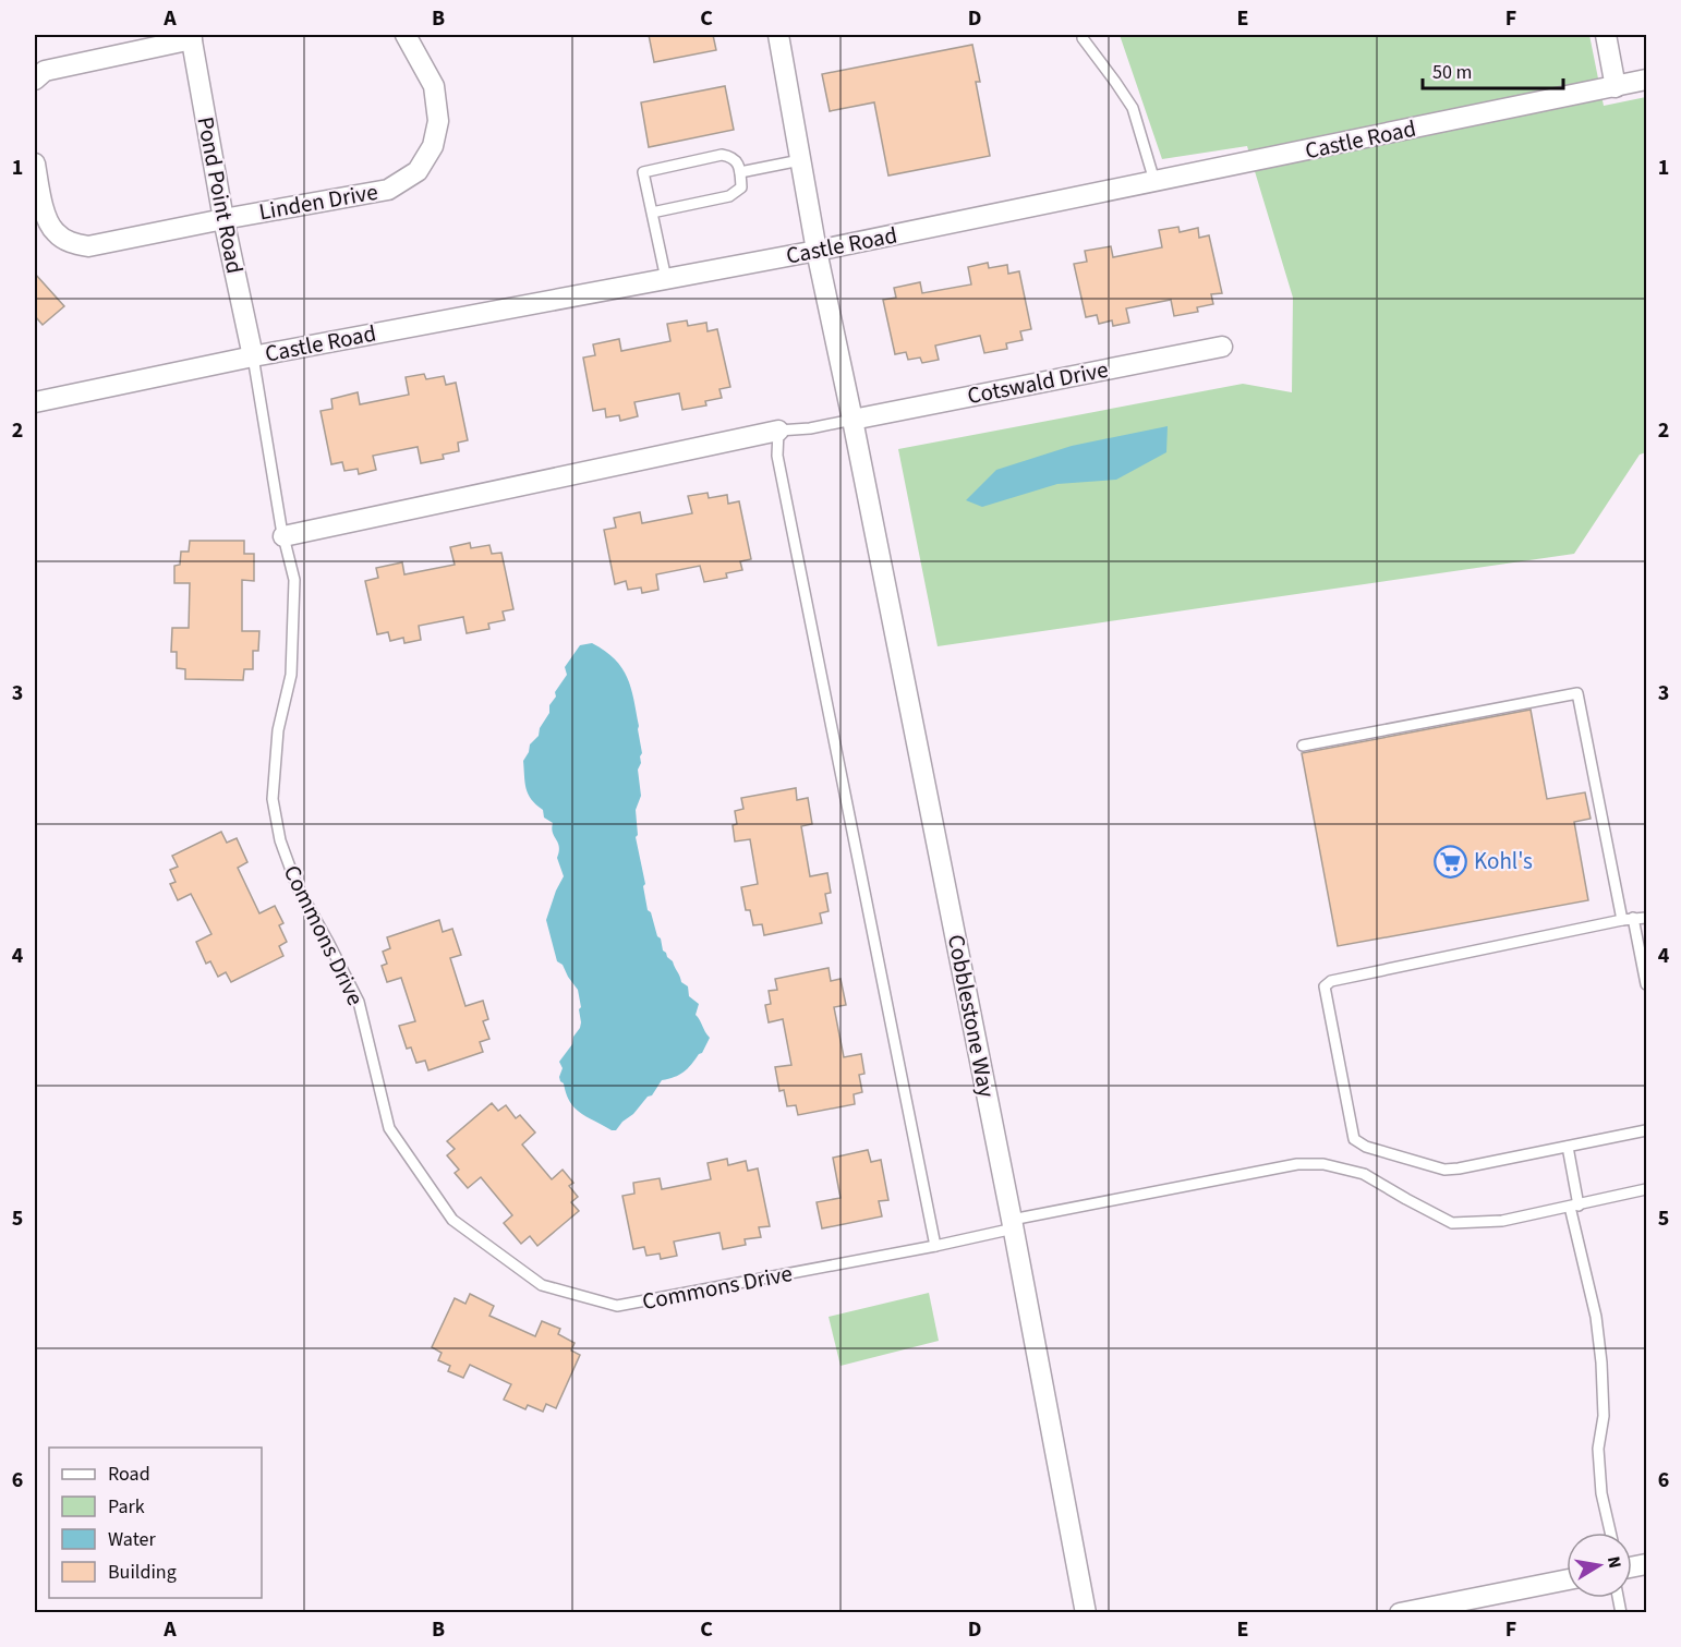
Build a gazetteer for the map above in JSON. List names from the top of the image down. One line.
{"streets":{"street":["Castle Road","Pond Point Road","Linden Drive","Cotswald Drive","Cobblestone Way"],"lane":["Commons Drive"]},"crossings":[["Castle Road","Pond Point Road"],["Castle Road","Commons Drive"],["Castle Road","Cobblestone Way"],["Pond Point Road","Linden Drive"],["Pond Point Road","Commons Drive"],["Cotswald Drive","Cobblestone Way"],["Commons Drive","Cobblestone Way"]],"places":{"supermarket":["Kohl's"]},"legend":["Road","Park","Water","Building"],"scale_bar":"50 m","north":"right","grid":{"columns":["A","B","C","D","E","F"],"rows":["1","2","3","4","5","6"]}}
